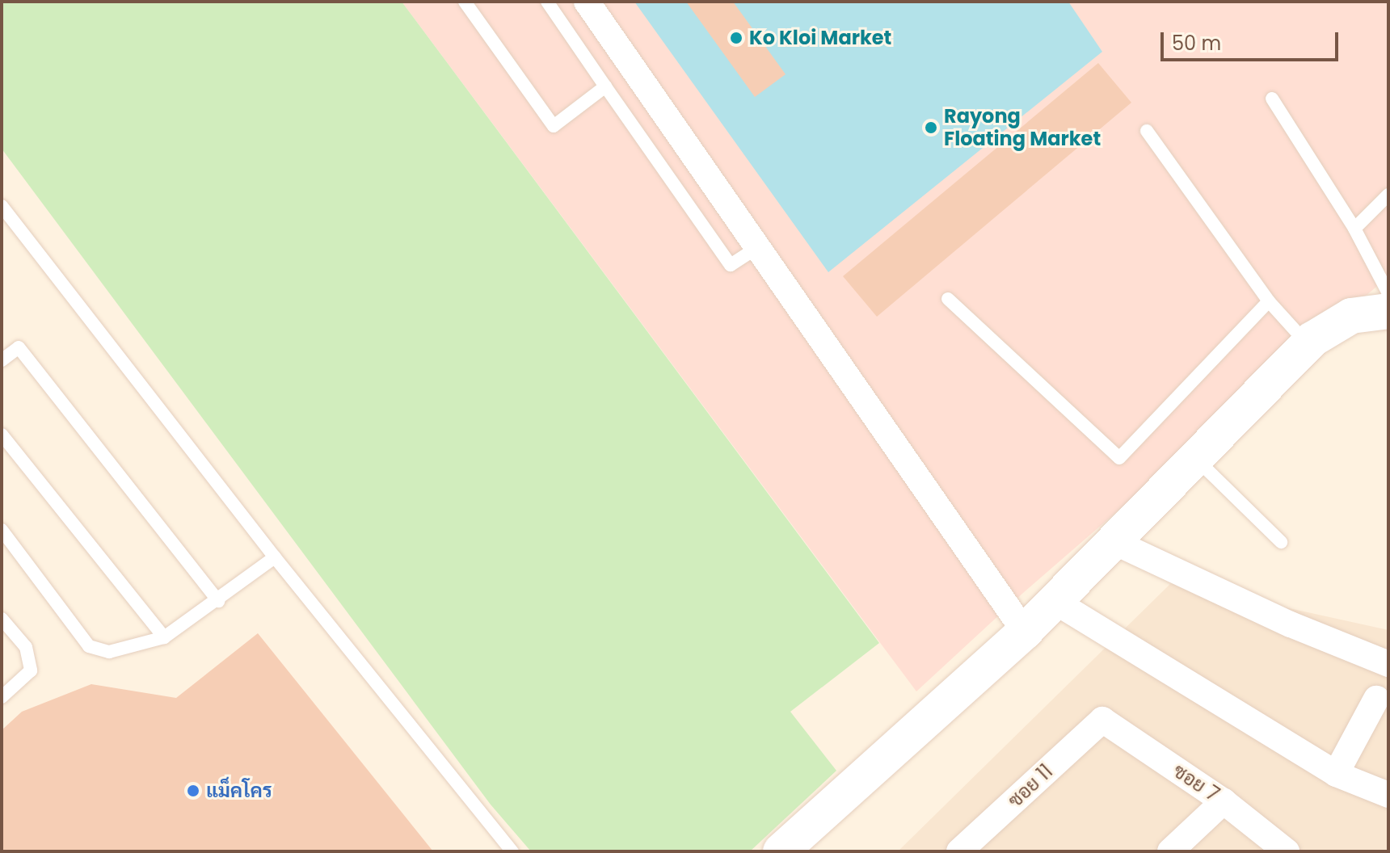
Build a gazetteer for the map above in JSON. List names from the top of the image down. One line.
{"streets":{"street":["ซอย 7","ซอย 11"]},"crossings":[["ซอย 7","ซอย 11"]],"places":["Ko Kloi Market","Rayong Floating Market","แม็คโคร"],"scale_bar":"50 m"}
